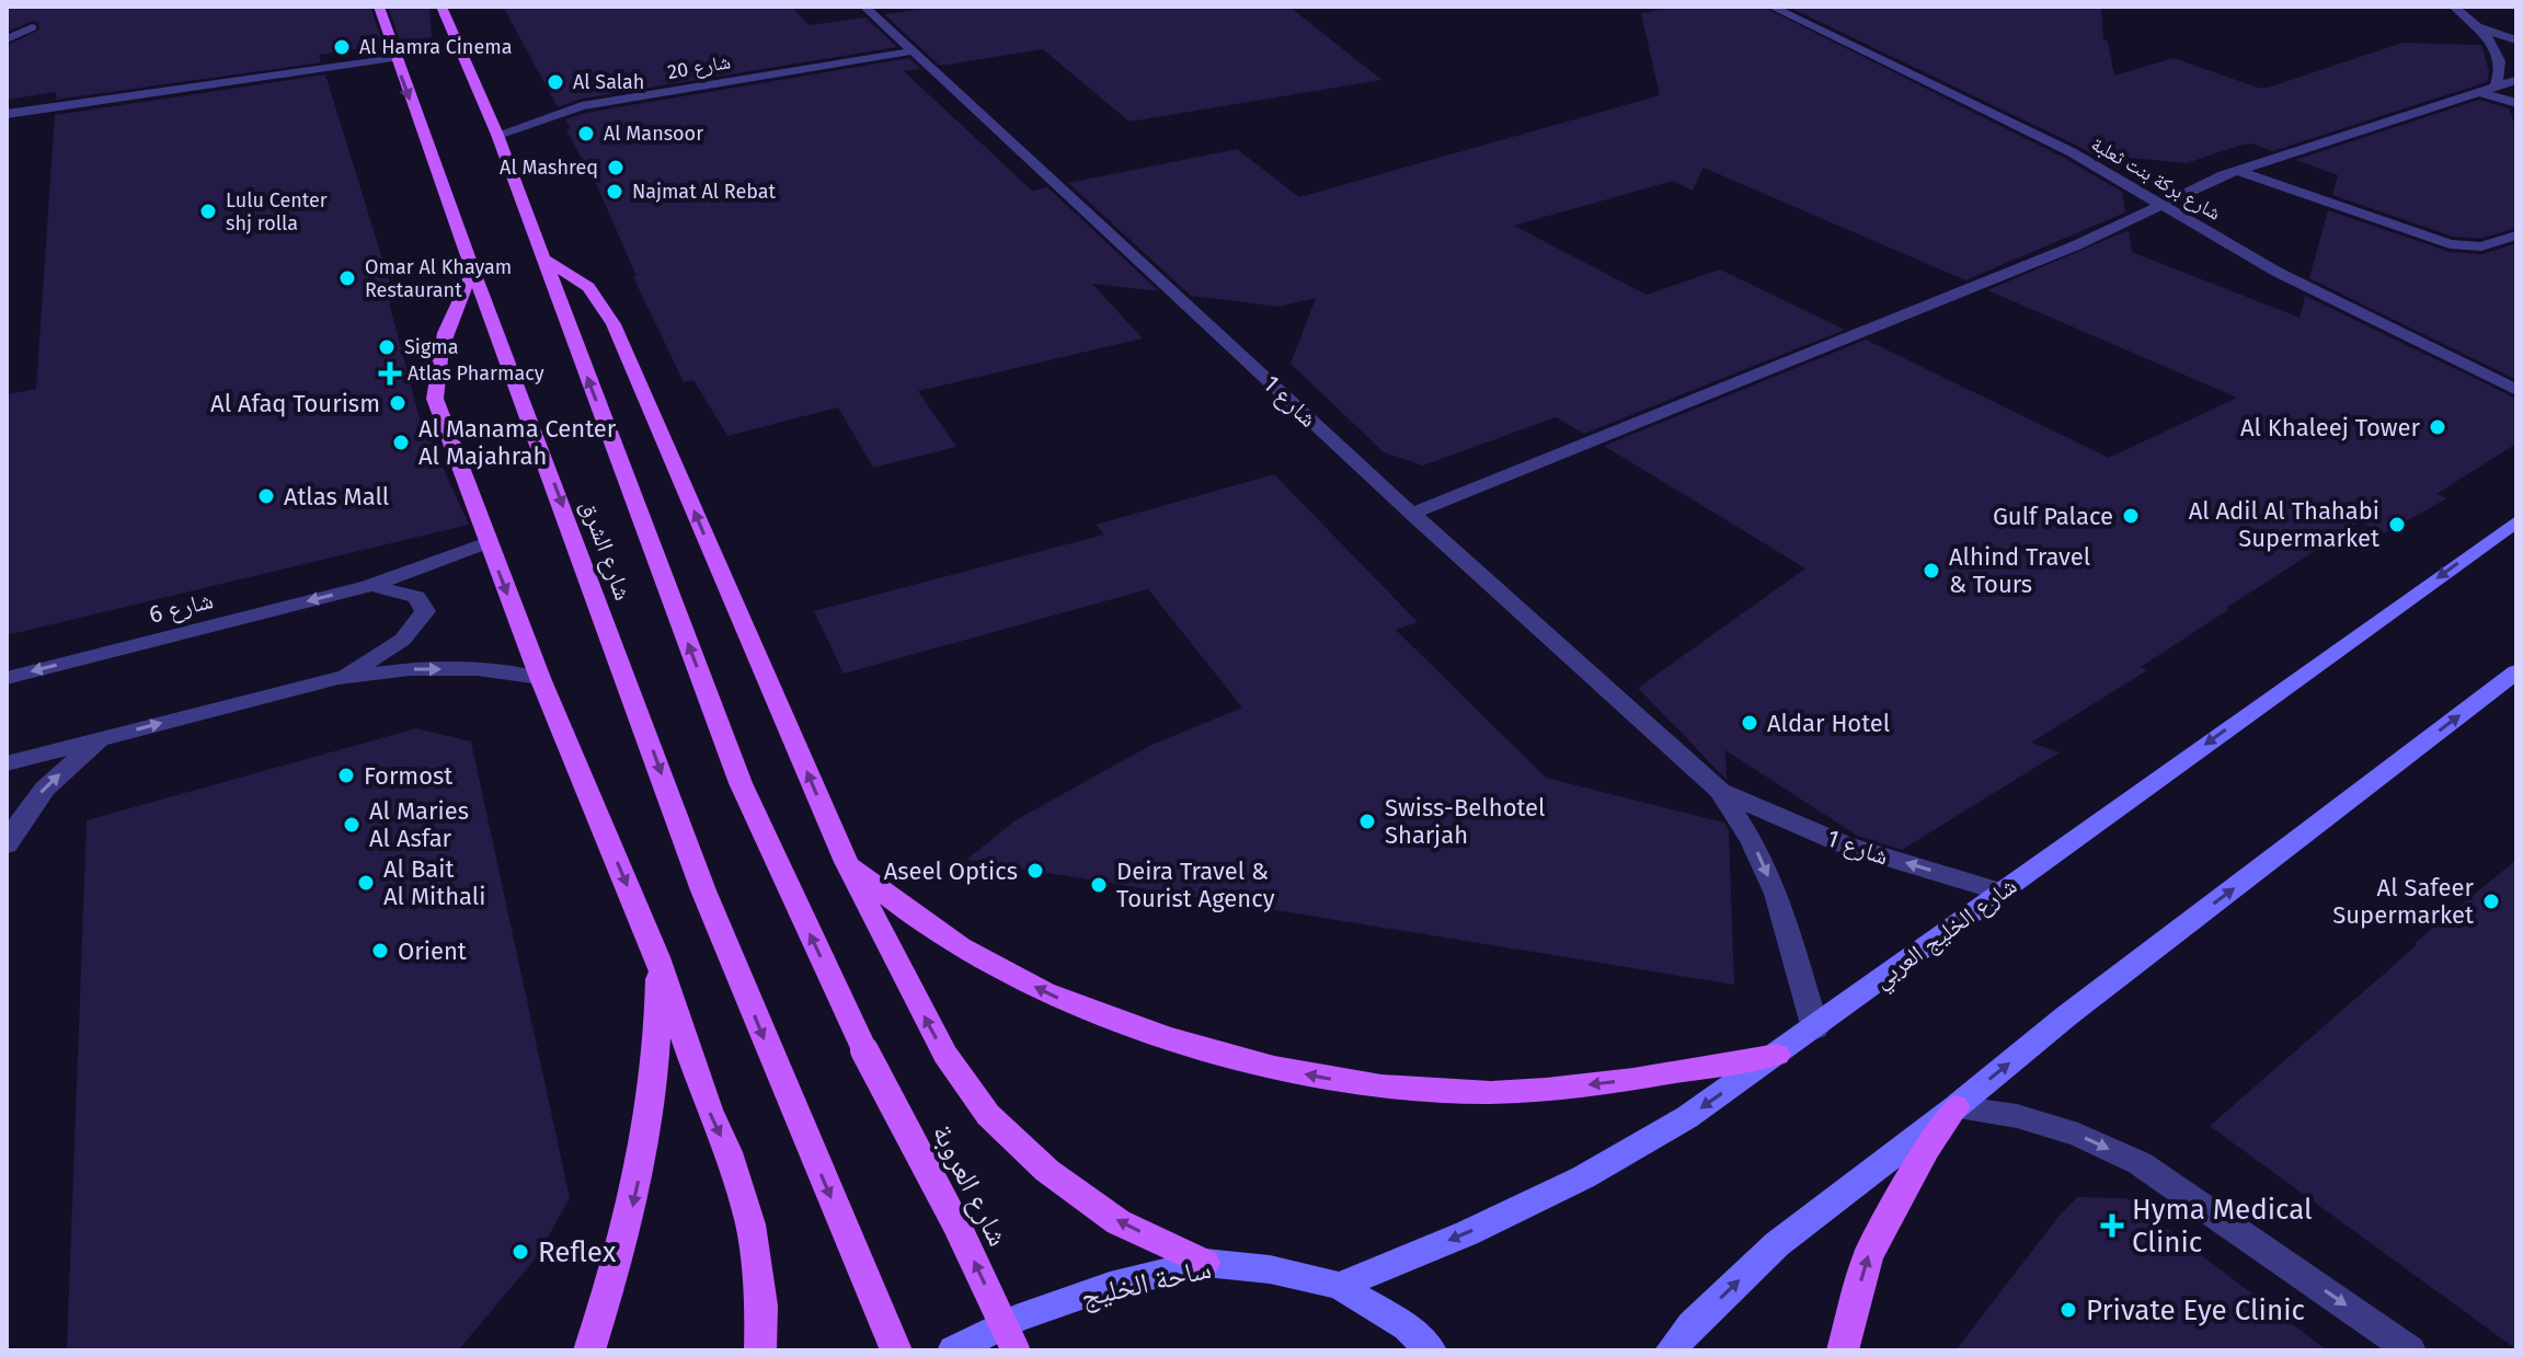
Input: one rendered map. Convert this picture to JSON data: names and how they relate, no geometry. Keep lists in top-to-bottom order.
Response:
{
  "streets": {
    "main road": [
      "شارع الشرق",
      "شارع الخليج العربي",
      "شارع العروبة",
      "ساحة الخليج"
    ],
    "street": [
      "شارع 20",
      "شارع بركة بنت ثعلبة",
      "شارع 1",
      "شارع 6"
    ]
  },
  "crossings": [
    ["شارع 20", "شارع 1"],
    ["شارع 20", "شارع الشرق"],
    ["شارع 1", "شارع الخليج العربي"],
    ["شارع الشرق", "شارع العروبة"],
    ["شارع الخليج العربي", "ساحة الخليج"]
  ],
  "places": {
    "other": [
      "Al Hamra Cinema",
      "Al Salah",
      "Al Mansoor",
      "Al Mashreq",
      "Najmat Al Rebat",
      "Lulu Center shj rolla",
      "Omar Al Khayam Restaurant",
      "Sigma",
      "Al Afaq Tourism",
      "Al Khaleej Tower",
      "Al Manama Center Al Majahrah",
      "Atlas Mall",
      "Gulf Palace",
      "Al Adil Al Thahabi Supermarket",
      "Alhind Travel & Tours",
      "Aldar Hotel",
      "Formost",
      "Swiss-Belhotel Sharjah",
      "Al Maries Al Asfar",
      "Aseel Optics",
      "Al Bait Al Mithali",
      "Deira Travel & Tourist Agency",
      "Al Safeer Supermarket",
      "Orient",
      "Reflex",
      "Private Eye Clinic"
    ],
    "health": ["Atlas Pharmacy", "Hyma Medical Clinic"]
  }
}
